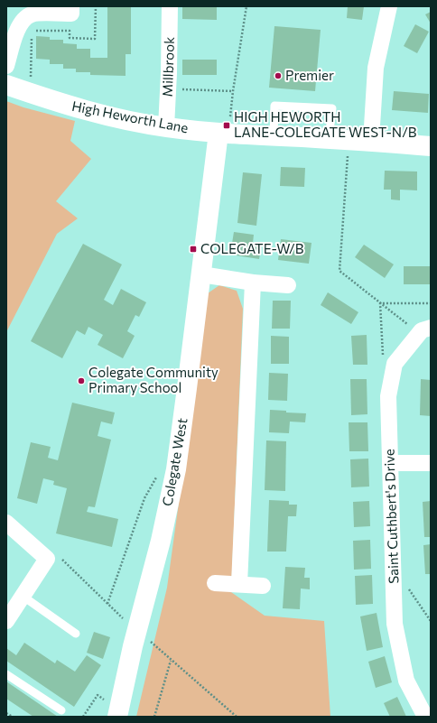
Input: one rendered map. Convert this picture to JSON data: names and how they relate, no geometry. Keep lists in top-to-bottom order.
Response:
{
  "streets": {
    "street": [
      "Millbrook",
      "High Heworth Lane",
      "Colegate West",
      "Saint Cuthbert's Drive"
    ]
  },
  "crossings": [
    ["Millbrook", "High Heworth Lane"],
    ["High Heworth Lane", "Colegate West"]
  ],
  "places": {
    "other": ["Premier", "Colegate Community Primary School"],
    "transit": ["HIGH HEWORTH LANE-COLEGATE WEST-N/B", "COLEGATE-W/B"]
  }
}
